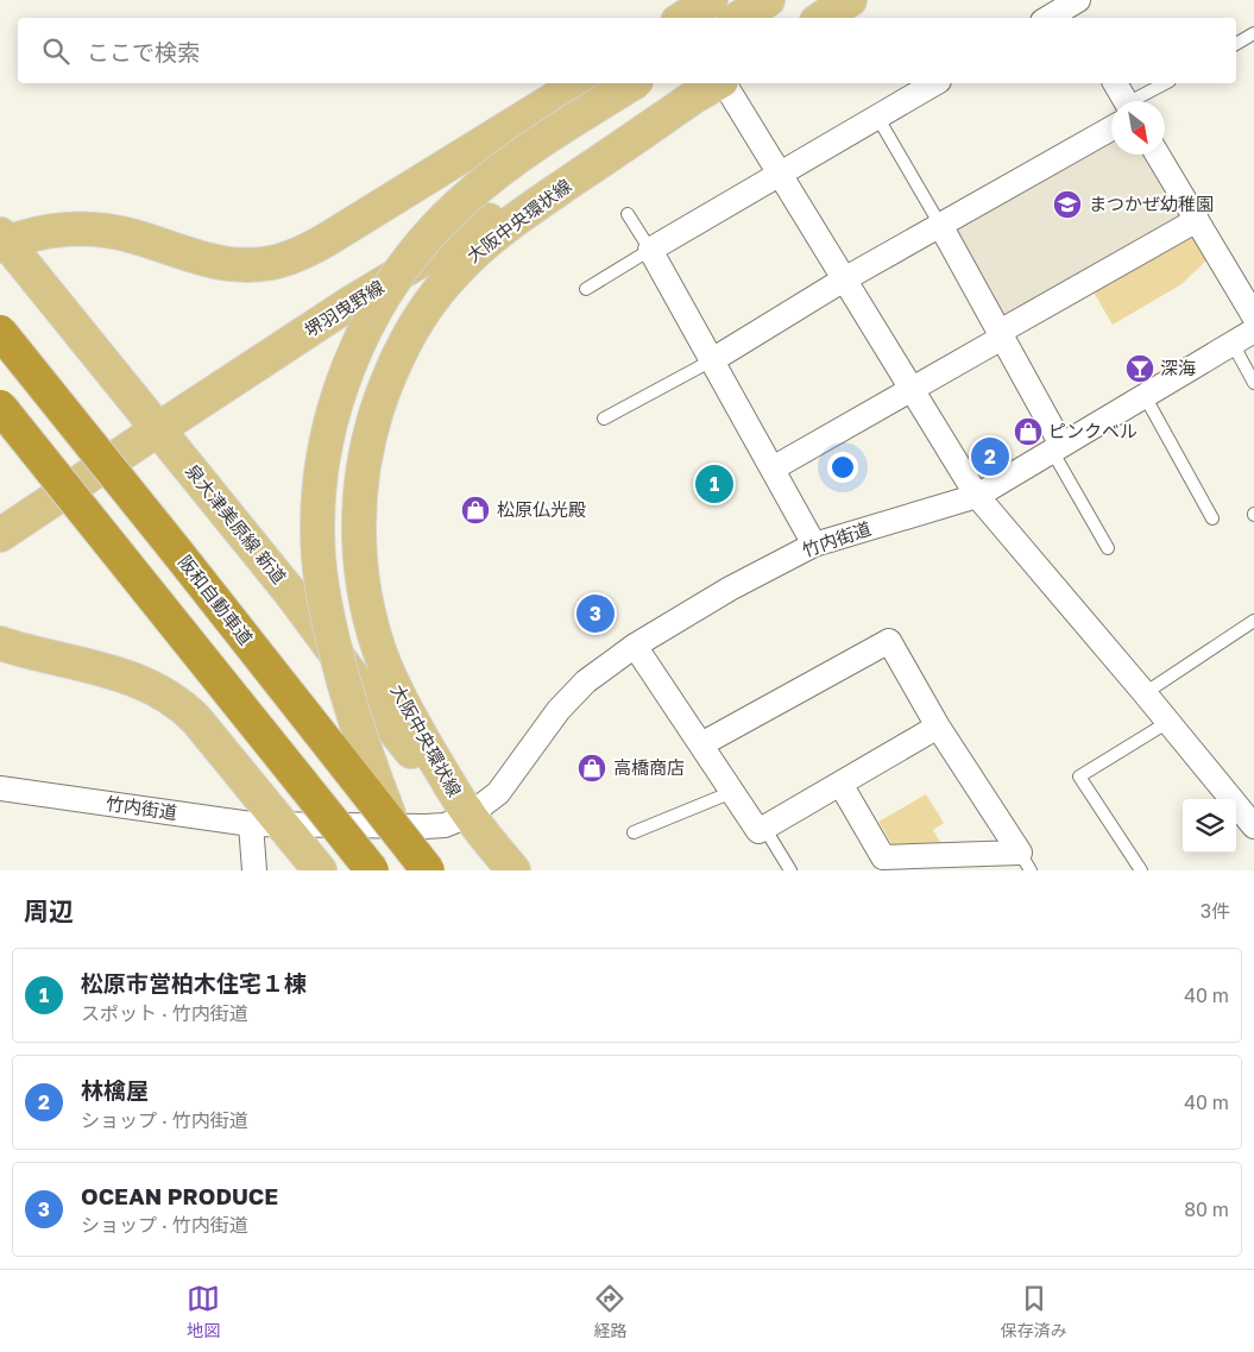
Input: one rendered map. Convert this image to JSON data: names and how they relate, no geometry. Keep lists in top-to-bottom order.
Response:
{
  "streets": {
    "highway": ["阪和自動車道"],
    "main road": ["大阪中央環状線", "堺羽曳野線", "泉大津美原線 新道"],
    "street": ["竹内街道"]
  },
  "crossings": [
    ["大阪中央環状線", "堺羽曳野線"],
    ["大阪中央環状線", "泉大津美原線 新道"],
    ["大阪中央環状線", "竹内街道"],
    ["堺羽曳野線", "泉大津美原線 新道"],
    ["泉大津美原線 新道", "竹内街道"]
  ],
  "places": {
    "school or university": ["まつかぜ幼稚園"],
    "bar": ["深海"],
    "shop": ["ピンクベル", "松原仏光殿", "高橋商店"]
  },
  "north": "bottom right",
  "page": {
    "search": "ここで検索",
    "pins": ["2", "1", "3"],
    "heading": ["周辺", "3件"],
    "list": [
      {
        "mark": "1",
        "name": "松原市営柏木住宅１棟",
        "note": "スポット · 竹内街道",
        "value": "40 m"
      },
      {
        "mark": "2",
        "name": "林檎屋",
        "note": "ショップ · 竹内街道",
        "value": "40 m"
      },
      {
        "mark": "3",
        "name": "OCEAN PRODUCE",
        "note": "ショップ · 竹内街道",
        "value": "80 m"
      }
    ],
    "nav": ["地図", "経路", "保存済み"]
  }
}
